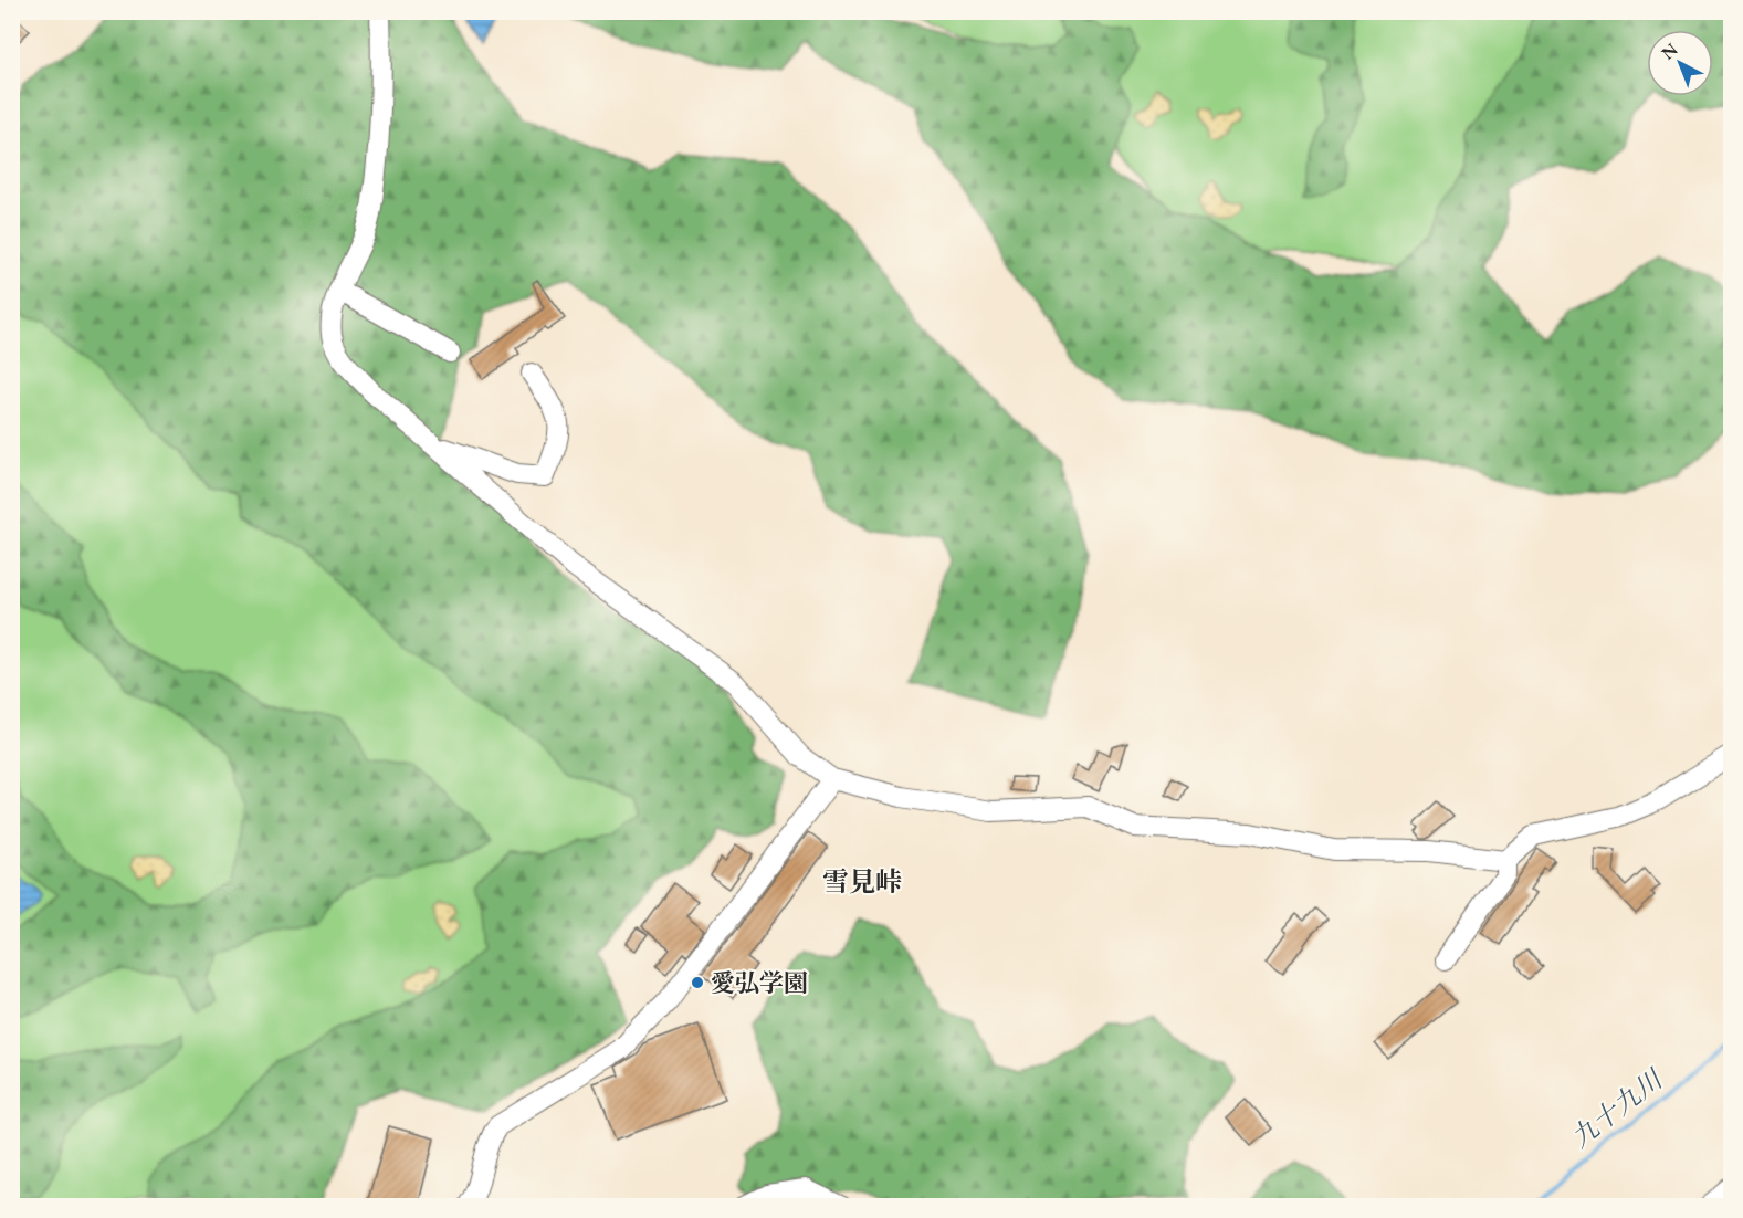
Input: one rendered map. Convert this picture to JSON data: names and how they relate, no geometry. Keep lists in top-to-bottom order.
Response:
{
  "districts": ["雪見峠"],
  "water": ["九十九川"],
  "places": ["愛弘学園"],
  "north": "top left"
}
